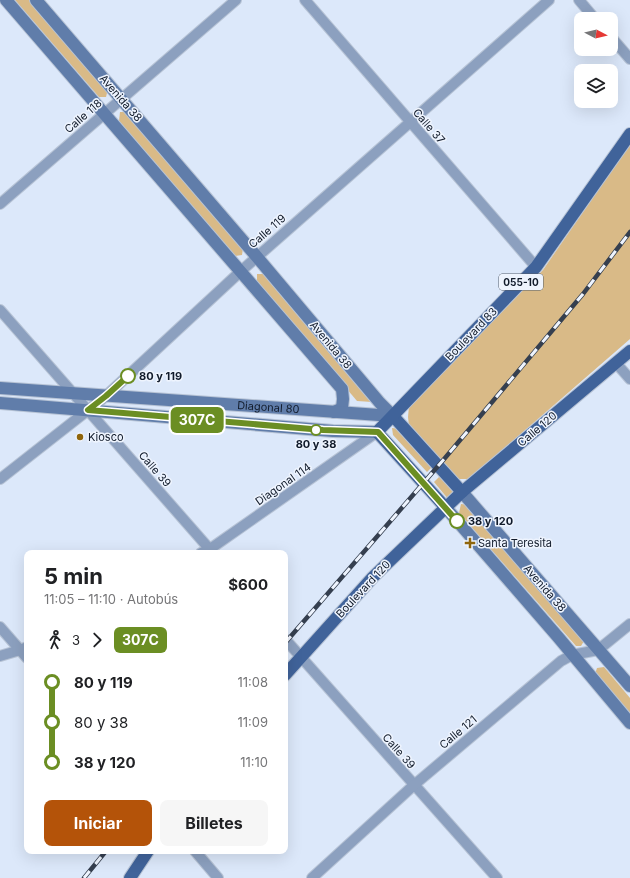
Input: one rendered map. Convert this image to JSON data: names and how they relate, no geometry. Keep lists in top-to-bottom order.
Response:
{
  "streets": {
    "main road": [
      "Avenida 38",
      "055-10",
      "Boulevard 83",
      "Diagonal 80",
      "Calle 120",
      "Boulevard 120"
    ],
    "street": [
      "Calle 118",
      "Calle 37",
      "Calle 119",
      "Calle 39",
      "Diagonal 114",
      "Calle 121"
    ]
  },
  "crossings": [
    ["Avenida 38", "Calle 118"],
    ["Avenida 38", "Calle 119"],
    ["Avenida 38", "Boulevard 83"],
    ["Avenida 38", "Diagonal 80"],
    ["Avenida 38", "Calle 120"],
    ["Avenida 38", "Diagonal 114"],
    ["Avenida 38", "Boulevard 120"],
    ["Avenida 38", "Calle 121"],
    ["Calle 37", "Calle 119"],
    ["Calle 37", "Boulevard 83"],
    ["Calle 119", "Diagonal 80"],
    ["Calle 119", "Calle 39"],
    ["Boulevard 83", "Diagonal 80"],
    ["Boulevard 83", "Diagonal 114"],
    ["Diagonal 80", "Calle 39"],
    ["Diagonal 80", "Diagonal 114"],
    ["Calle 120", "Boulevard 120"],
    ["Calle 39", "Boulevard 120"],
    ["Calle 39", "Calle 121"]
  ],
  "places": {
    "other": [
      "80 y 119",
      "80 y 38",
      "Kiosco",
      "38 y 120"
    ],
    "health": ["Santa Teresita"]
  },
  "lines": ["bus line 307C"],
  "north": "right",
  "page": {
    "on_map": "307C",
    "heading": ["5 min", "11:05 – 11:10 · Autobús", "$600"],
    "legs": ["3", "307C"],
    "list": [
      {
        "name": "80 y 119",
        "value": "11:08"
      },
      {
        "name": "80 y 38",
        "value": "11:09"
      },
      {
        "name": "38 y 120",
        "value": "11:10"
      }
    ],
    "buttons": ["Iniciar", "Billetes"]
  }
}
